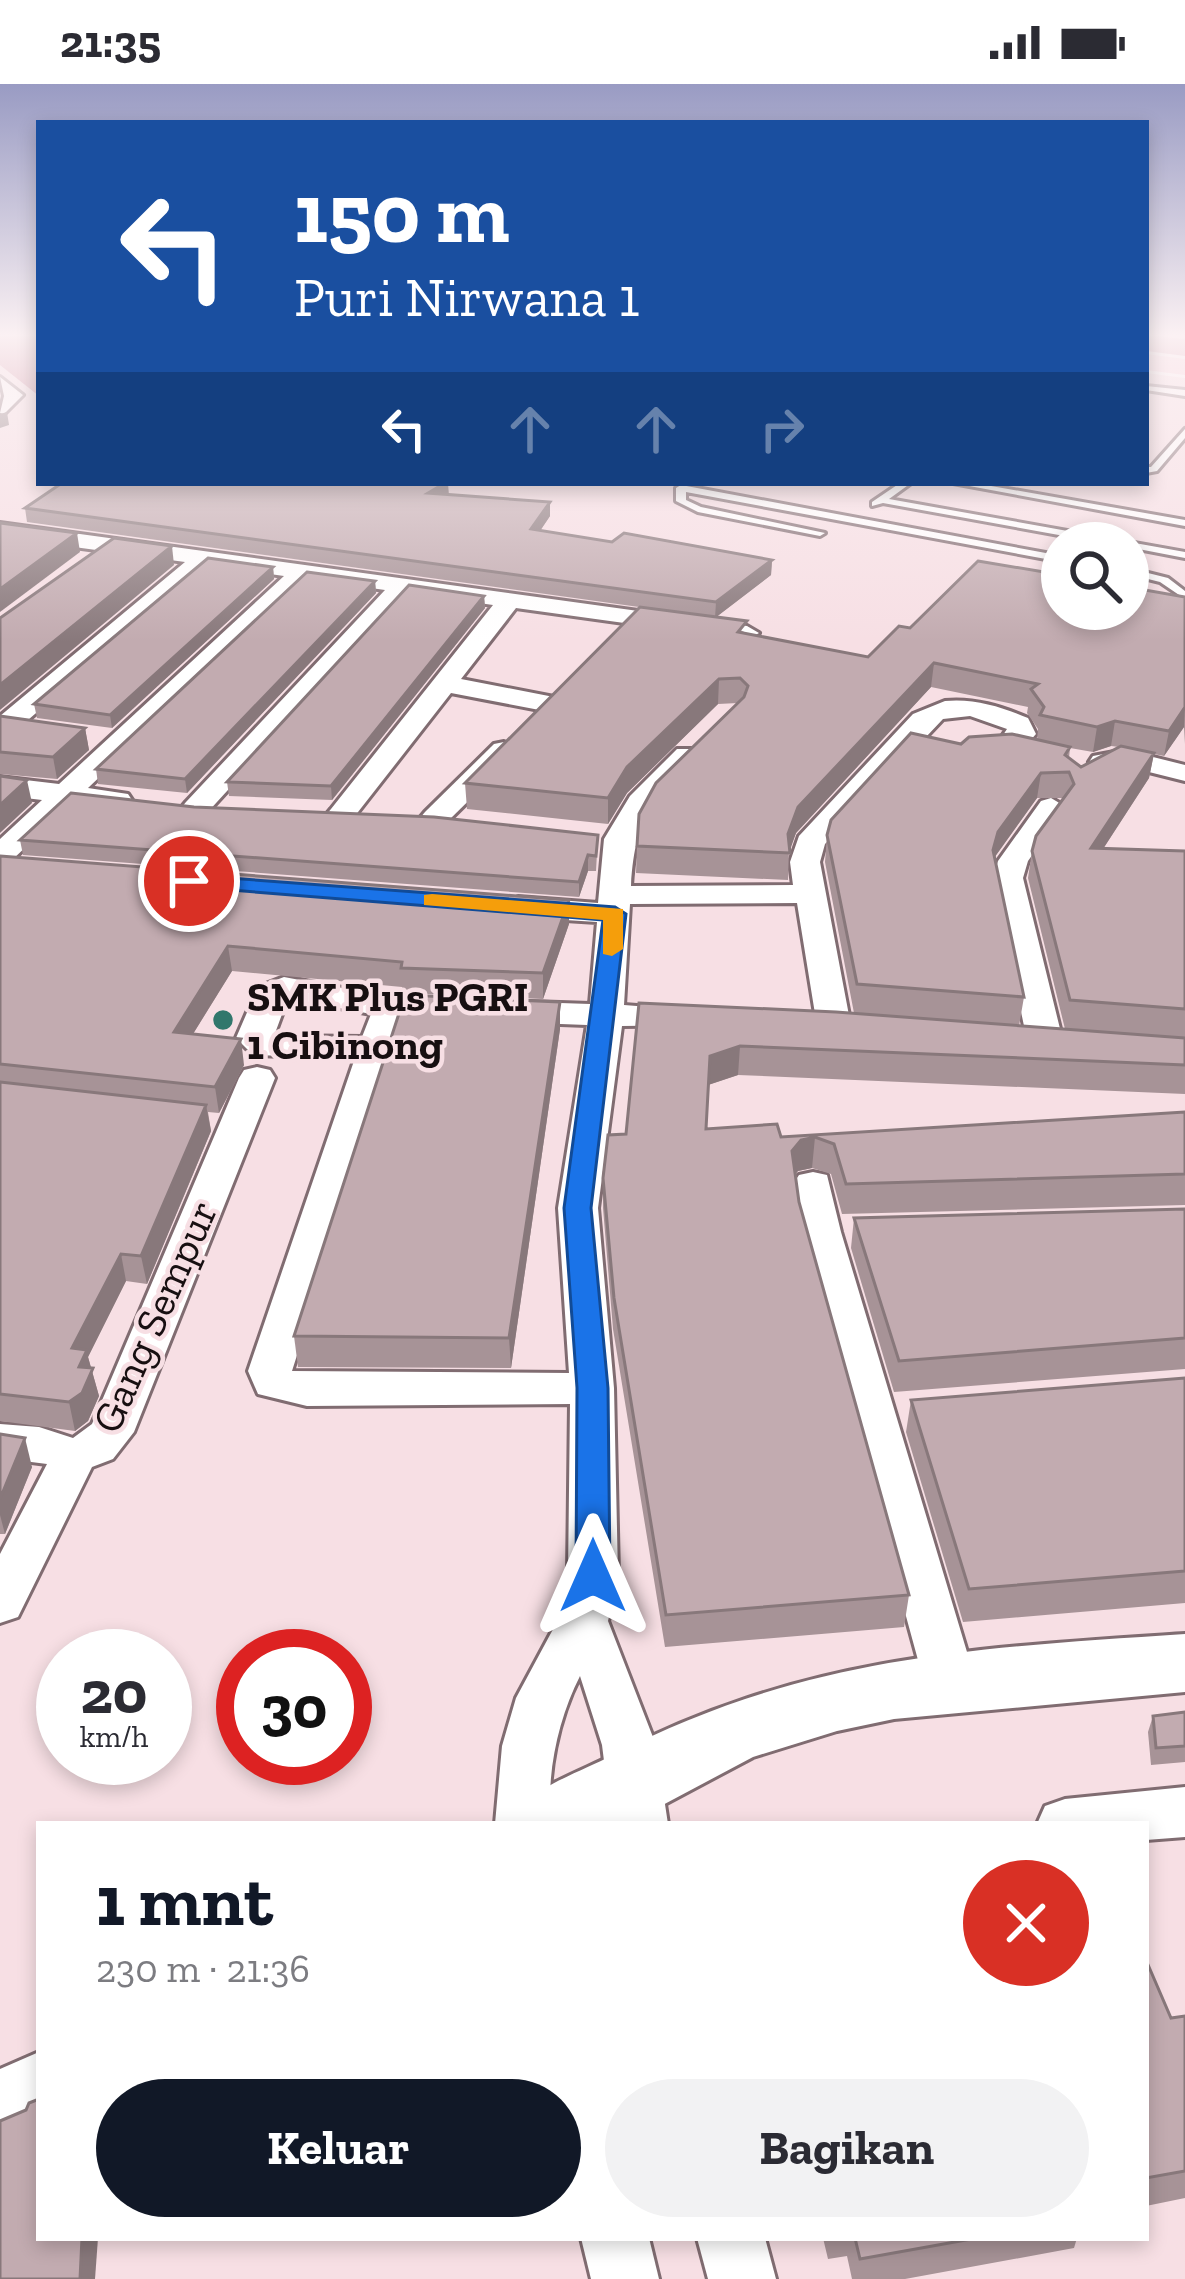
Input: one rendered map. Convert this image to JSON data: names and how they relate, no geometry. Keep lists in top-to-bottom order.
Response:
{
  "streets": {
    "street": ["Gang Sempur"]
  },
  "places": ["SMK Plus PGRI 1 Cibinong"],
  "page": {
    "status": "21:35",
    "turn": ["150 m", "Puri Nirwana 1"],
    "speed": "20 km/h",
    "limit": "30",
    "heading": ["1 mnt", "230 m · 21:36"],
    "buttons": ["Keluar", "Bagikan"]
  }
}
